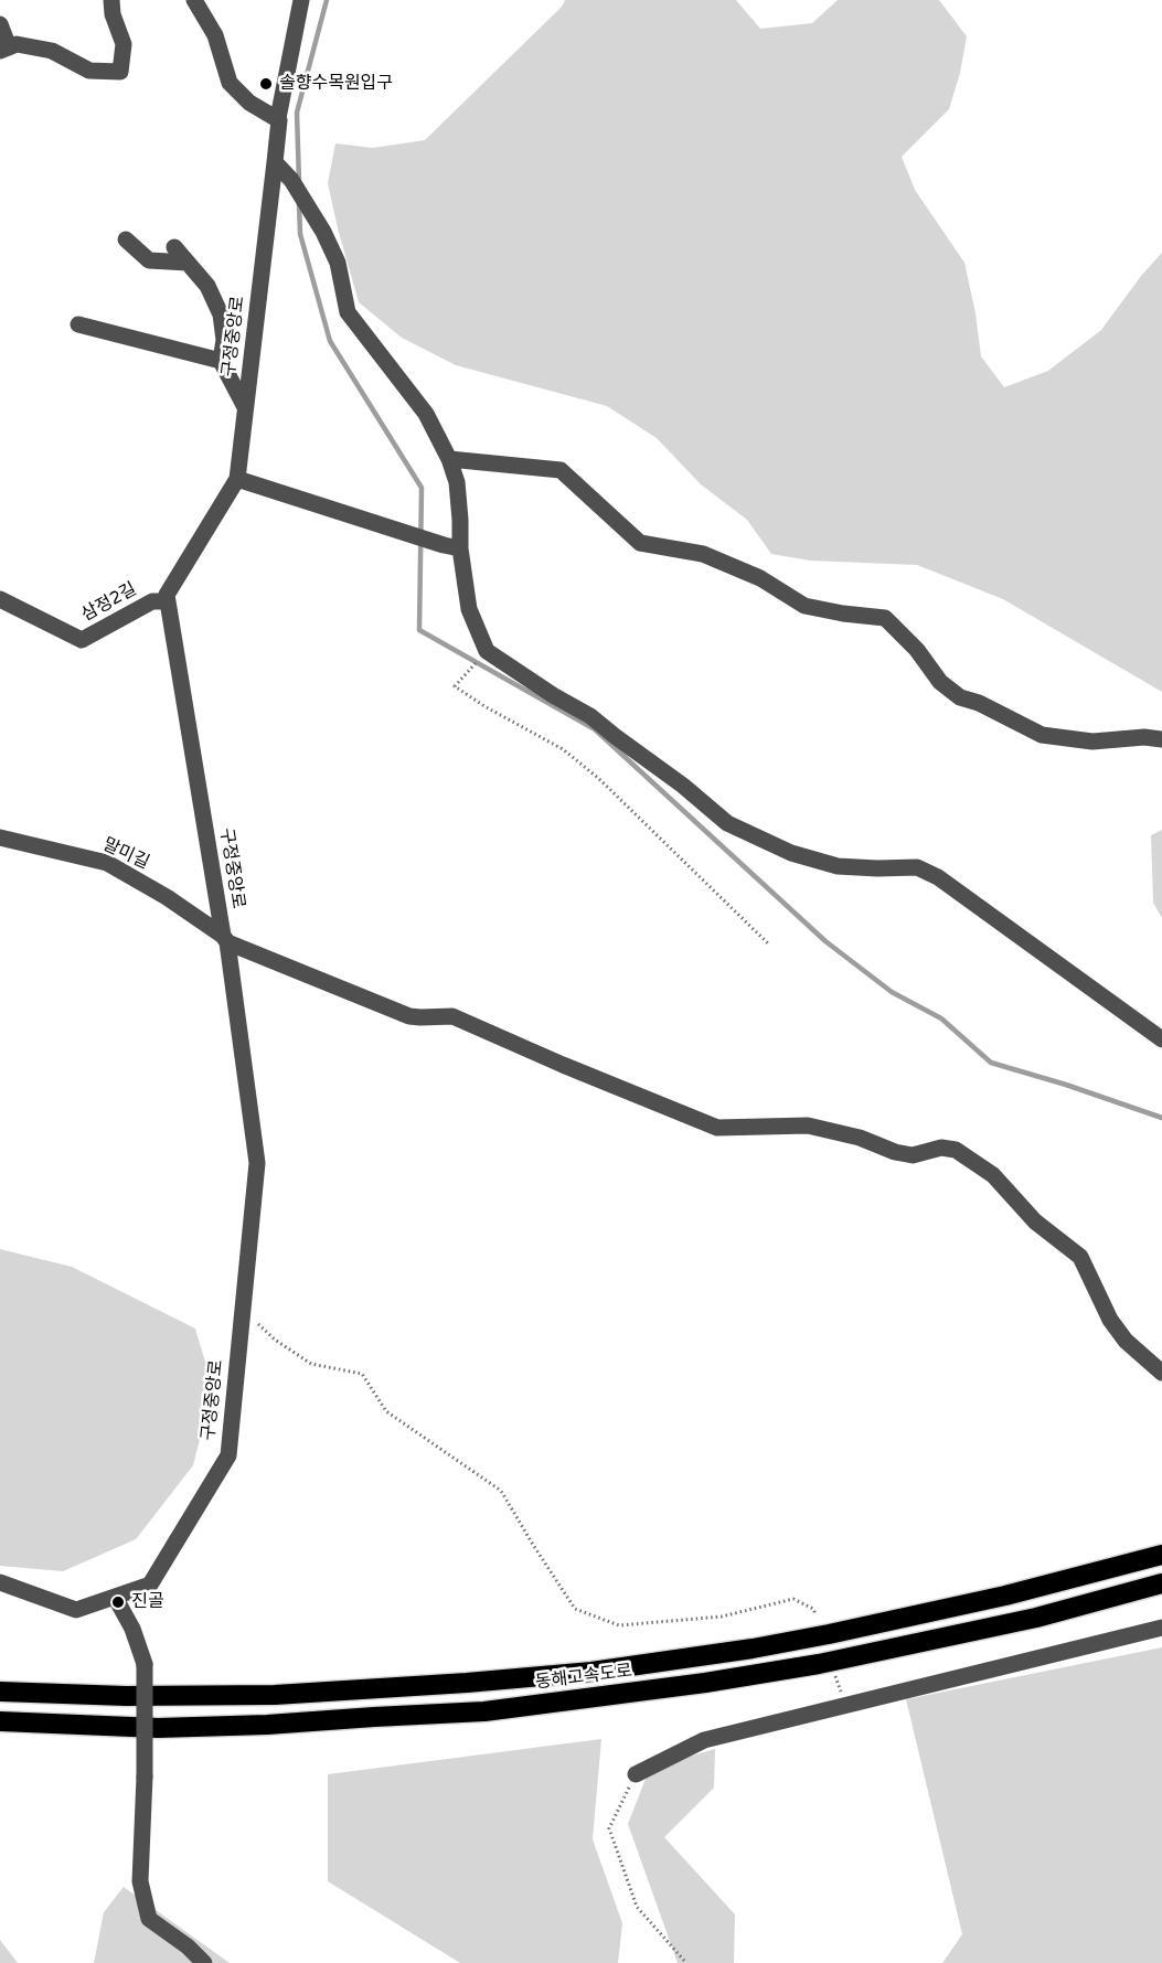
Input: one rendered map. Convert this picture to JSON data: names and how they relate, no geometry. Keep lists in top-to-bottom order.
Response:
{
  "streets": {
    "highway": ["동해고속도로"],
    "street": ["구정중앙로", "삼정2길", "말미길"]
  },
  "crossings": [
    ["구정중앙로", "삼정2길"],
    ["구정중앙로", "말미길"]
  ],
  "places": ["솔향수목원입구", "진골"]
}
